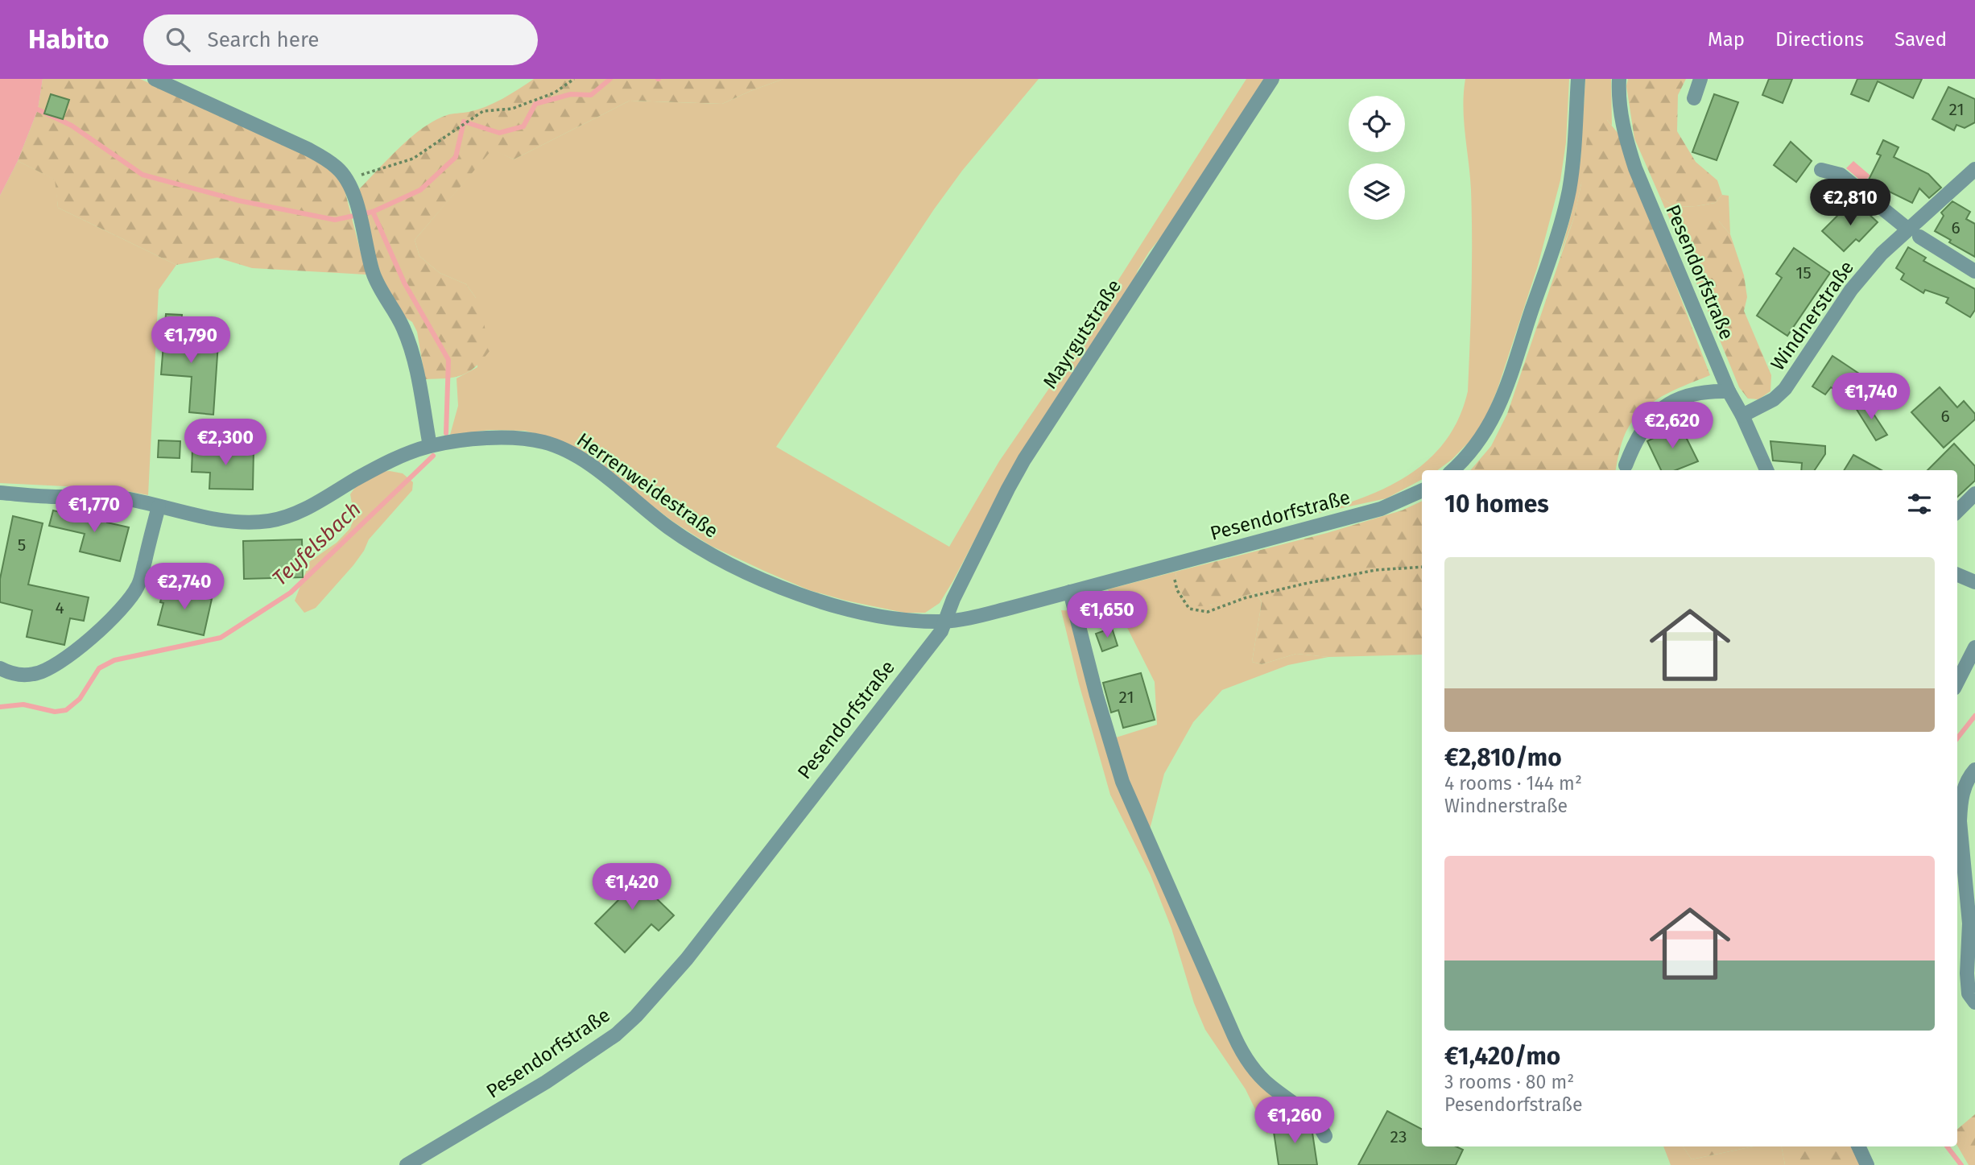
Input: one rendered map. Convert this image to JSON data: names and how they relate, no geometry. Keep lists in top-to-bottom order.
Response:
{
  "streets": {
    "street": [
      "Pesendorfstraße",
      "Windnerstraße",
      "Mayrgutstraße",
      "Herrenweidestraße"
    ]
  },
  "crossings": [
    ["Pesendorfstraße", "Windnerstraße"],
    ["Pesendorfstraße", "Mayrgutstraße"],
    ["Pesendorfstraße", "Herrenweidestraße"],
    ["Mayrgutstraße", "Herrenweidestraße"]
  ],
  "water": ["Teufelsbach"],
  "house_numbers": [
    "21",
    "6",
    "15",
    "6",
    "5",
    "4",
    "21",
    "23"
  ],
  "page": {
    "header": "Habito",
    "search": "Search here",
    "nav": ["Map", "Directions", "Saved"],
    "price": [
      "€2,810",
      "€1,790",
      "€1,740",
      "€2,620",
      "€2,300",
      "€1,770",
      "€2,740",
      "€1,650",
      "€1,420",
      "€1,260"
    ],
    "heading": "10 homes",
    "list": [
      {
        "name": "€2,810/mo",
        "note": "4 rooms · 144 m² · Windnerstraße"
      },
      {
        "name": "€1,420/mo",
        "note": "3 rooms · 80 m² · Pesendorfstraße"
      }
    ]
  }
}
